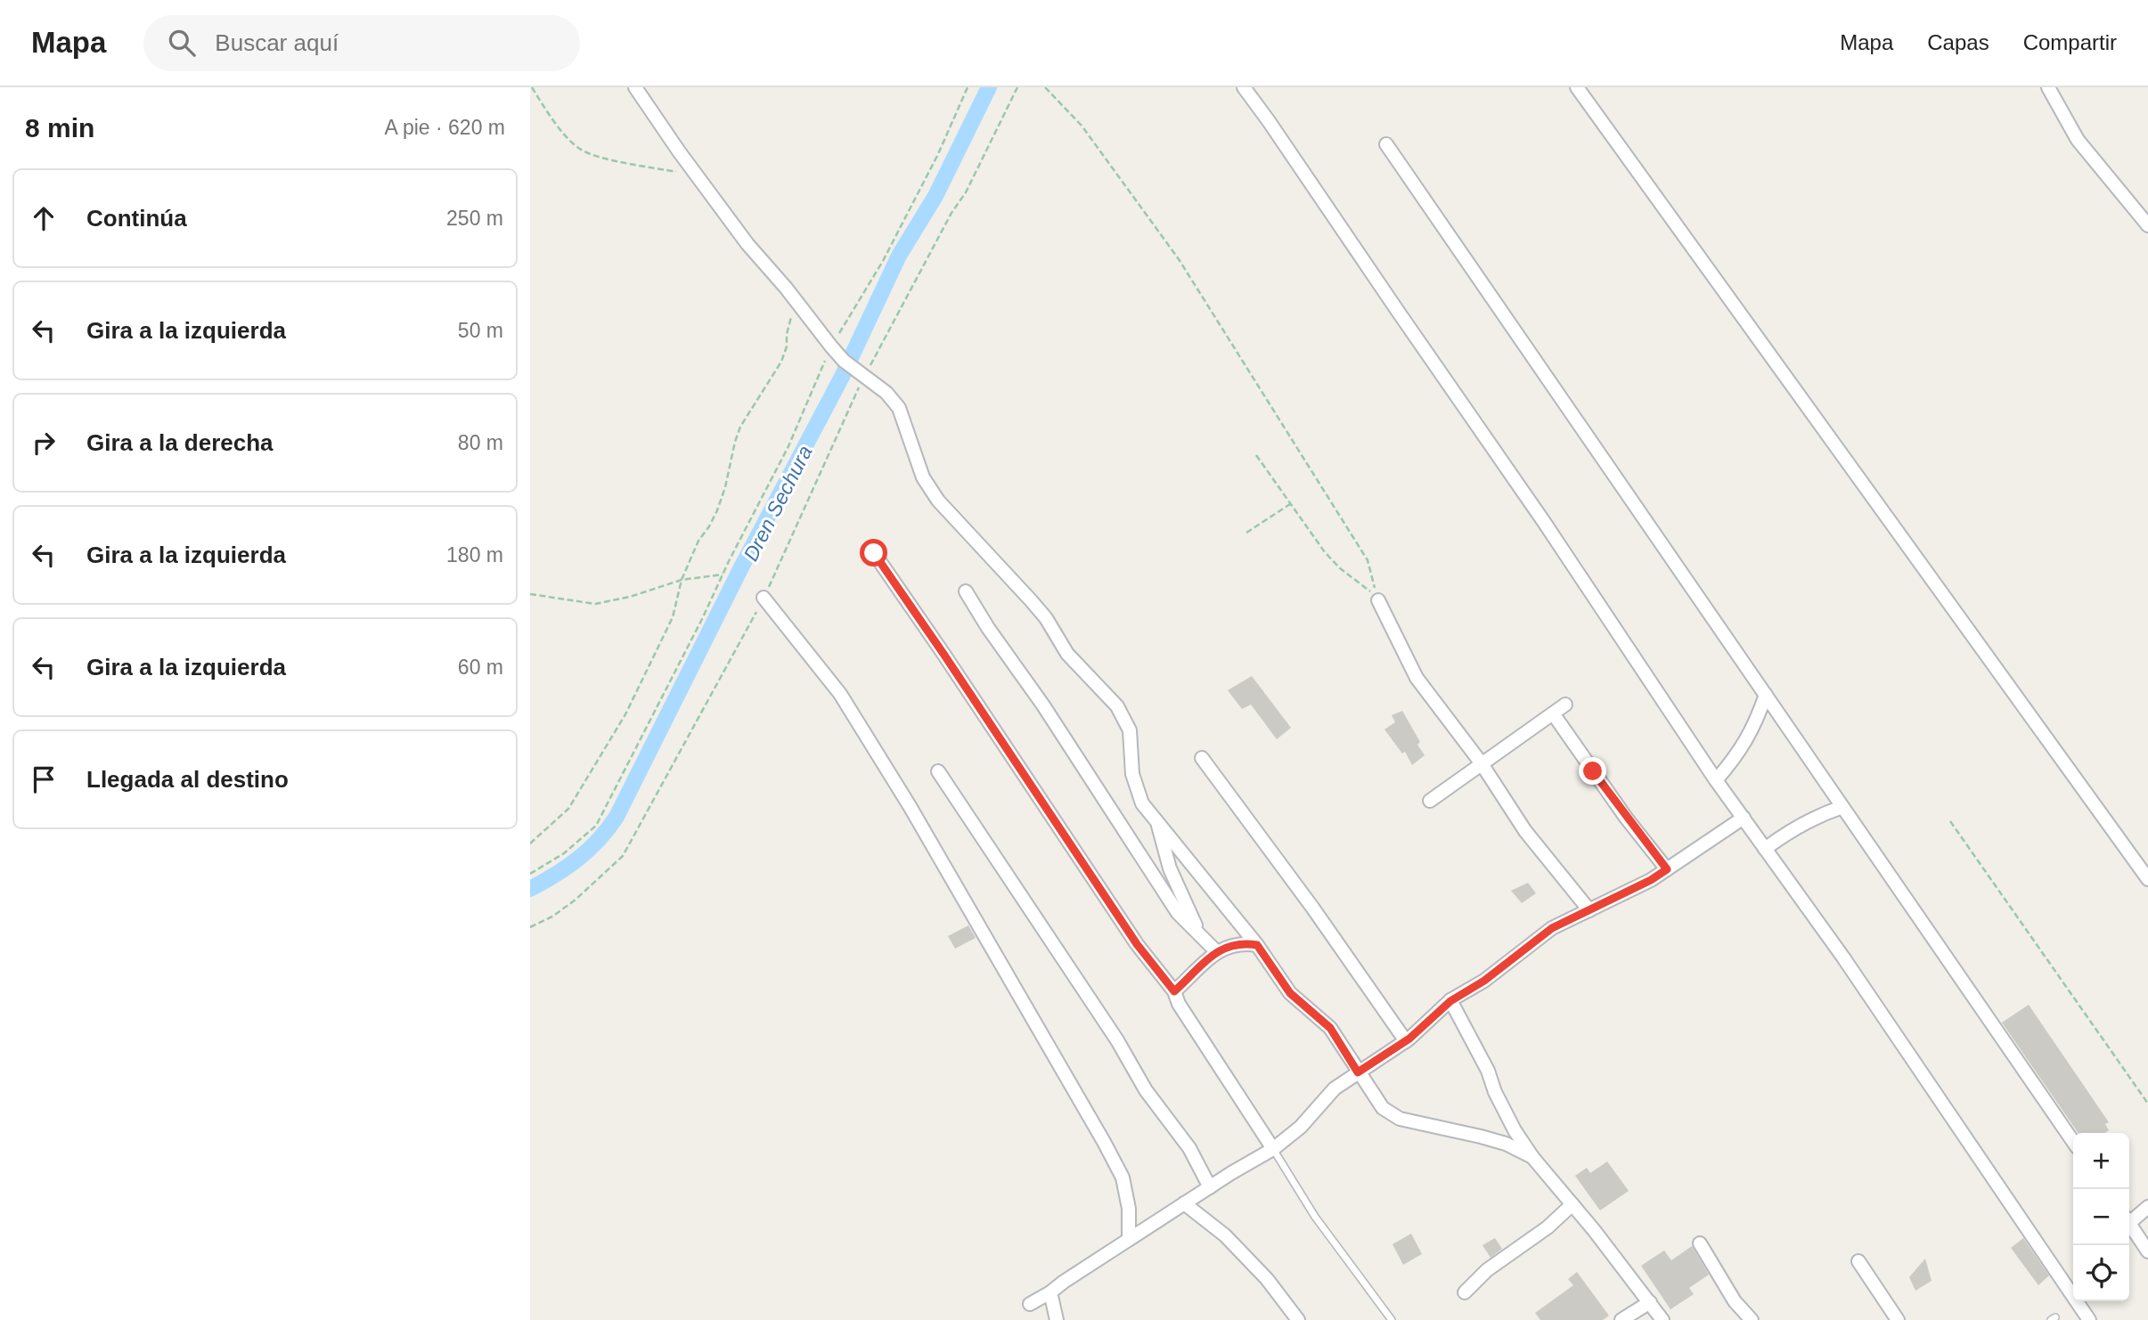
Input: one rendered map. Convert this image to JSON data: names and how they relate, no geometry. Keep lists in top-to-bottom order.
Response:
{
  "water": ["Dren Sechura"],
  "page": {
    "header": "Mapa",
    "search": "Buscar aquí",
    "nav": ["Mapa", "Capas", "Compartir"],
    "heading": ["8 min", "A pie · 620 m"],
    "list": [
      ["Continúa", "250 m"],
      ["Gira a la izquierda", "50 m"],
      ["Gira a la derecha", "80 m"],
      ["Gira a la izquierda", "180 m"],
      ["Gira a la izquierda", "60 m"],
      "Llegada al destino"
    ],
    "map_buttons": ["+", "−"]
  }
}
